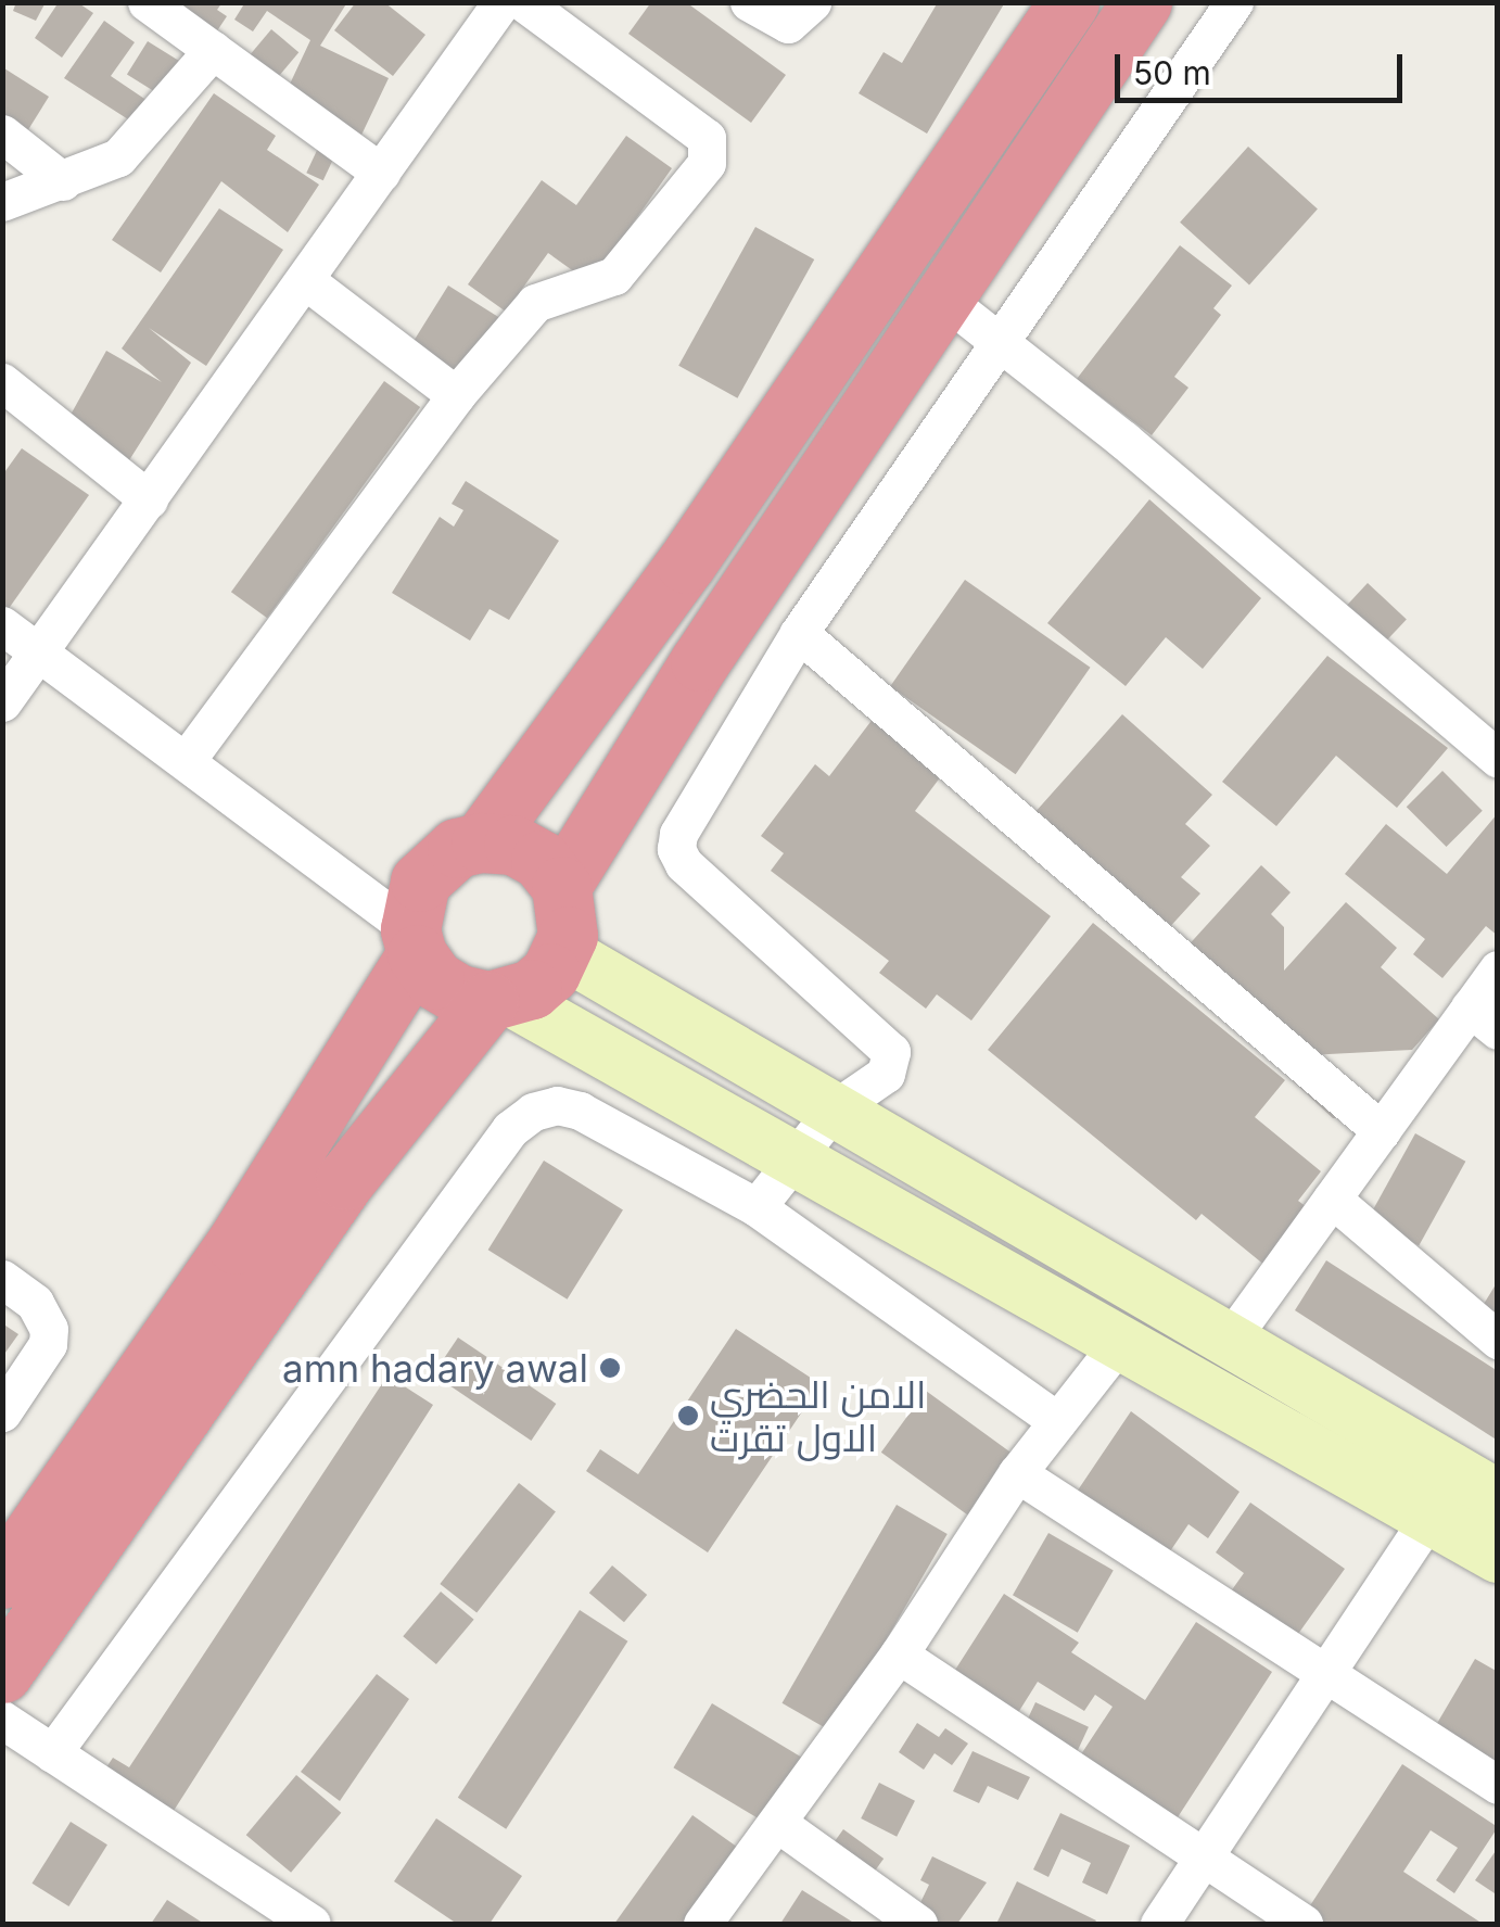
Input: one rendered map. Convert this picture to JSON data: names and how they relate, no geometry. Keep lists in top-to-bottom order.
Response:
{
  "places": ["amn hadary awal", "الامن الحضري الاول تقرت"],
  "scale_bar": "50 m"
}
